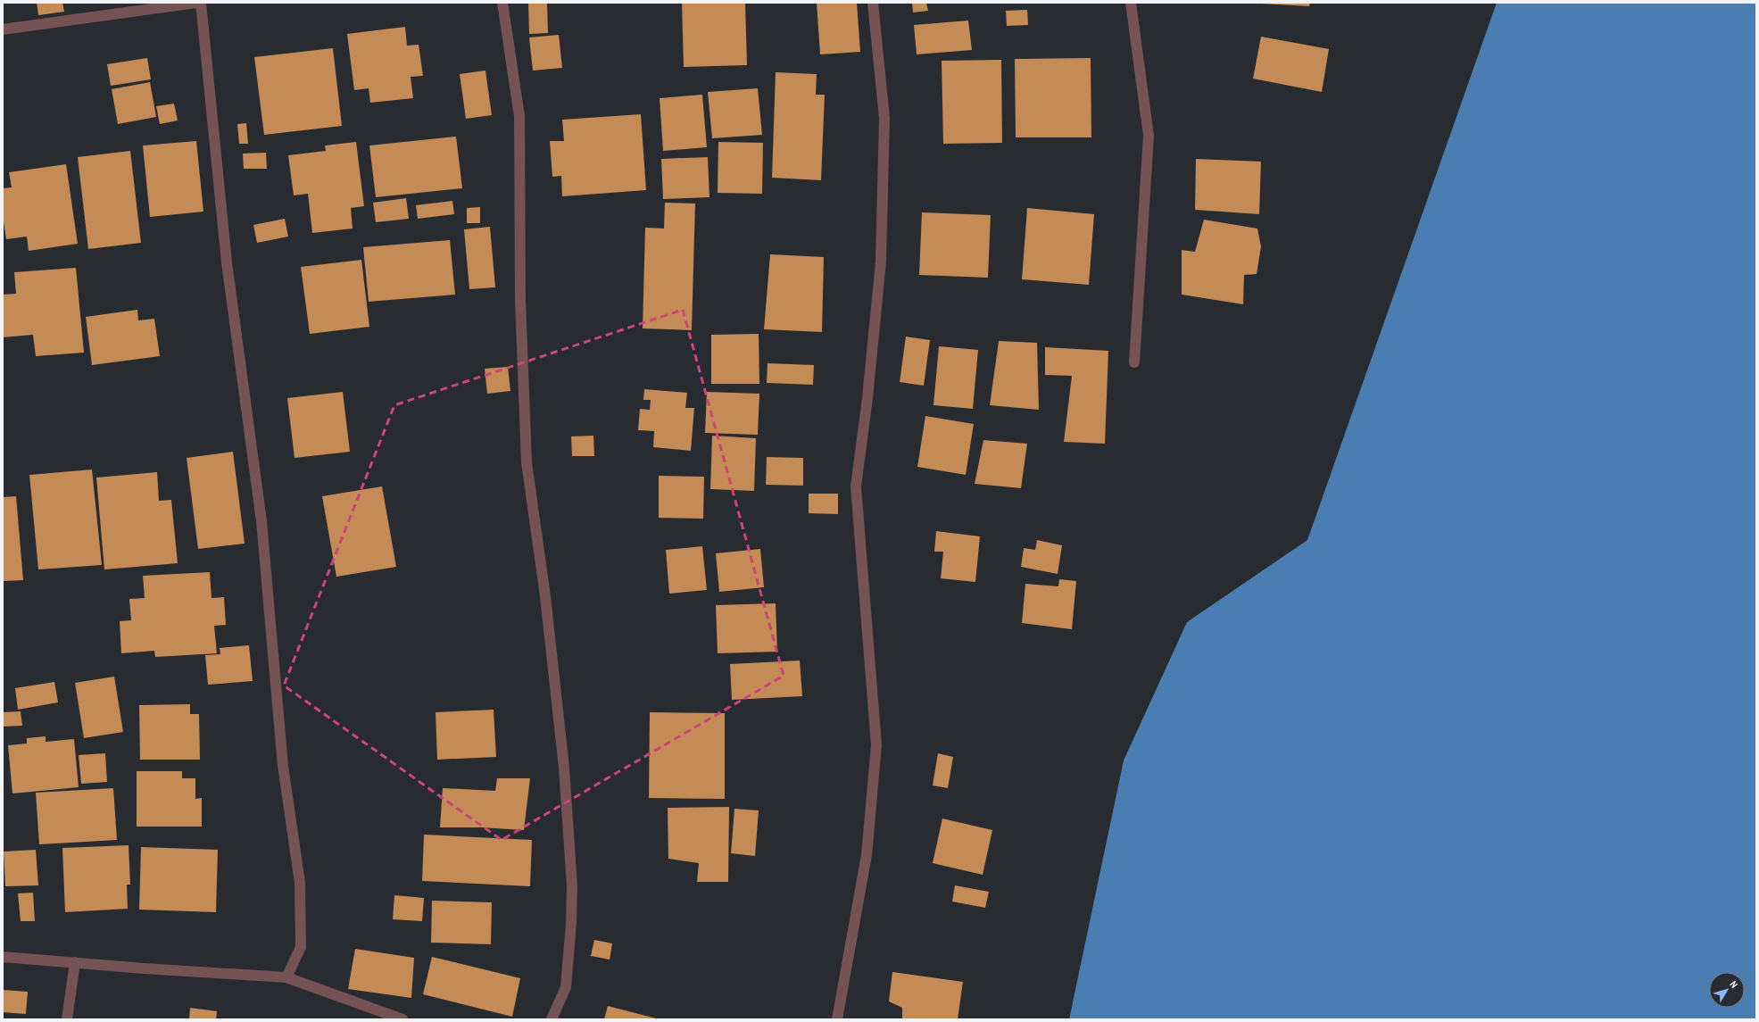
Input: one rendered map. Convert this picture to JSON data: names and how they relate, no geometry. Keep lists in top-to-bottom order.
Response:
{
  "north": "top right"
}
